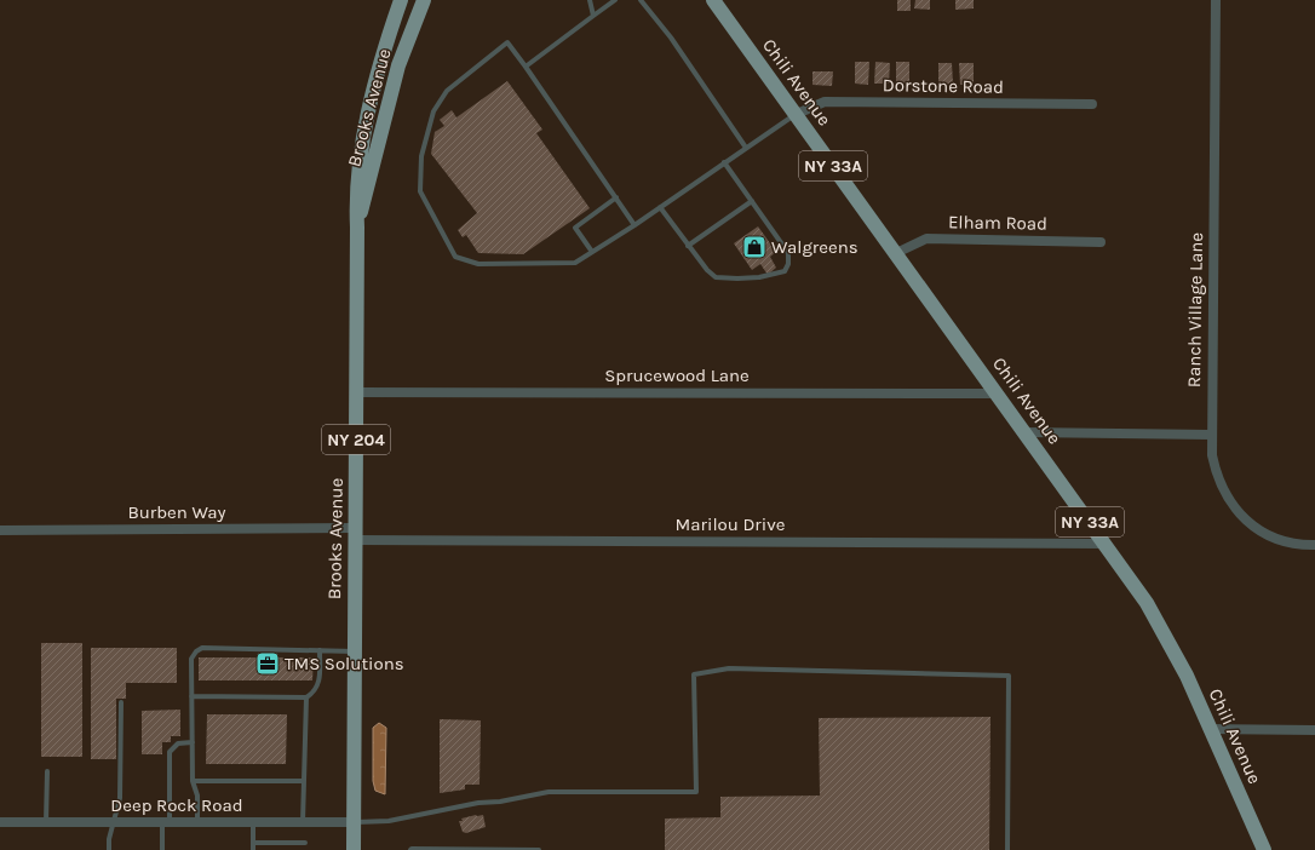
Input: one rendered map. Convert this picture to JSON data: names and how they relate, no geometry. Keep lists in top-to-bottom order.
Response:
{
  "streets": {
    "main road": [
      "Chili Avenue",
      "Brooks Avenue",
      "NY 33A",
      "NY 204"
    ],
    "street": [
      "Dorstone Road",
      "Elham Road",
      "Ranch Village Lane",
      "Sprucewood Lane",
      "Burben Way",
      "Marilou Drive",
      "Deep Rock Road"
    ]
  },
  "crossings": [
    ["Chili Avenue", "Dorstone Road"],
    ["Chili Avenue", "Elham Road"],
    ["Chili Avenue", "Sprucewood Lane"],
    ["Chili Avenue", "Marilou Drive"],
    ["Brooks Avenue", "Sprucewood Lane"],
    ["Brooks Avenue", "Burben Way"],
    ["Brooks Avenue", "Marilou Drive"],
    ["Brooks Avenue", "Deep Rock Road"],
    ["Burben Way", "Marilou Drive"]
  ],
  "places": {
    "shop": ["Walgreens"],
    "office": ["TMS Solutions"]
  }
}
